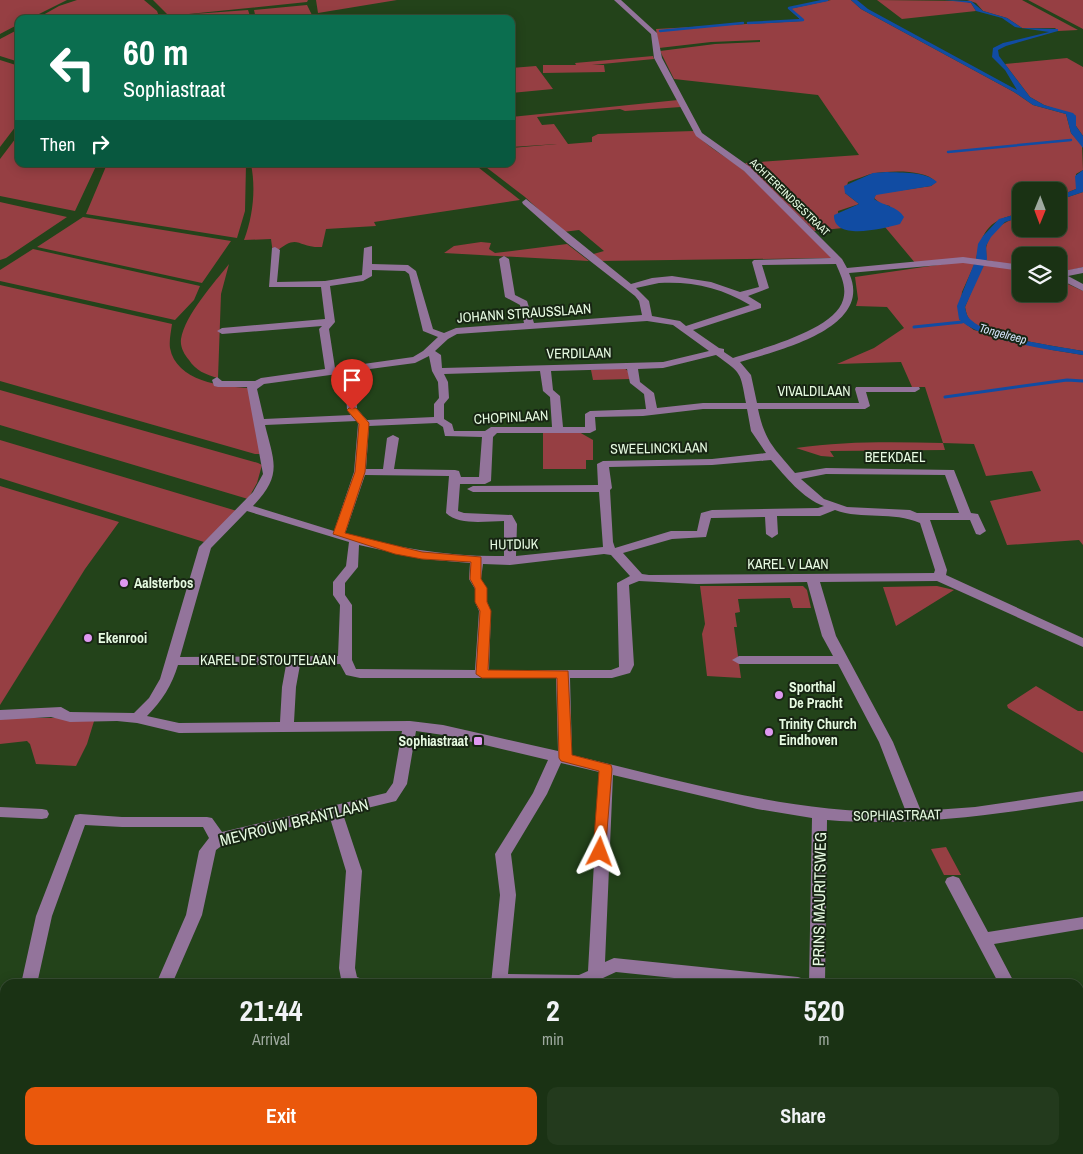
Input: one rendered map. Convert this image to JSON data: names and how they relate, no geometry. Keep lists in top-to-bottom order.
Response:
{
  "streets": {
    "street": [
      "ACHTEREINDSESTRAAT",
      "JOHANN STRAUSSLAAN",
      "VERDILAAN",
      "VIVALDILAAN",
      "CHOPINLAAN",
      "SWEELINCKLAAN",
      "BEEKDAEL",
      "HUTDIJK",
      "KAREL V LAAN",
      "KAREL DE STOUTELAAN",
      "SOPHIASTRAAT",
      "MEVROUW BRANTLAAN",
      "PRINS MAURITSWEG"
    ]
  },
  "crossings": [
    ["JOHANN STRAUSSLAAN", "VERDILAAN"],
    ["VIVALDILAAN", "CHOPINLAAN"],
    ["SWEELINCKLAAN", "HUTDIJK"],
    ["KAREL V LAAN", "KAREL DE STOUTELAAN"],
    ["SOPHIASTRAAT", "MEVROUW BRANTLAAN"],
    ["SOPHIASTRAAT", "PRINS MAURITSWEG"]
  ],
  "water": ["Tongelreep"],
  "places": {
    "other": [
      "Aalsterbos",
      "Ekenrooi",
      "Sporthal De Pracht",
      "Trinity Church Eindhoven"
    ],
    "transit": ["Sophiastraat"]
  },
  "north": "bottom",
  "page": {
    "turn": ["60 m", "Sophiastraat"],
    "then": "Then",
    "eta": [
      "21:44",
      "Arrival",
      "2",
      "min",
      "520",
      "m"
    ],
    "buttons": ["Exit", "Share"]
  }
}
